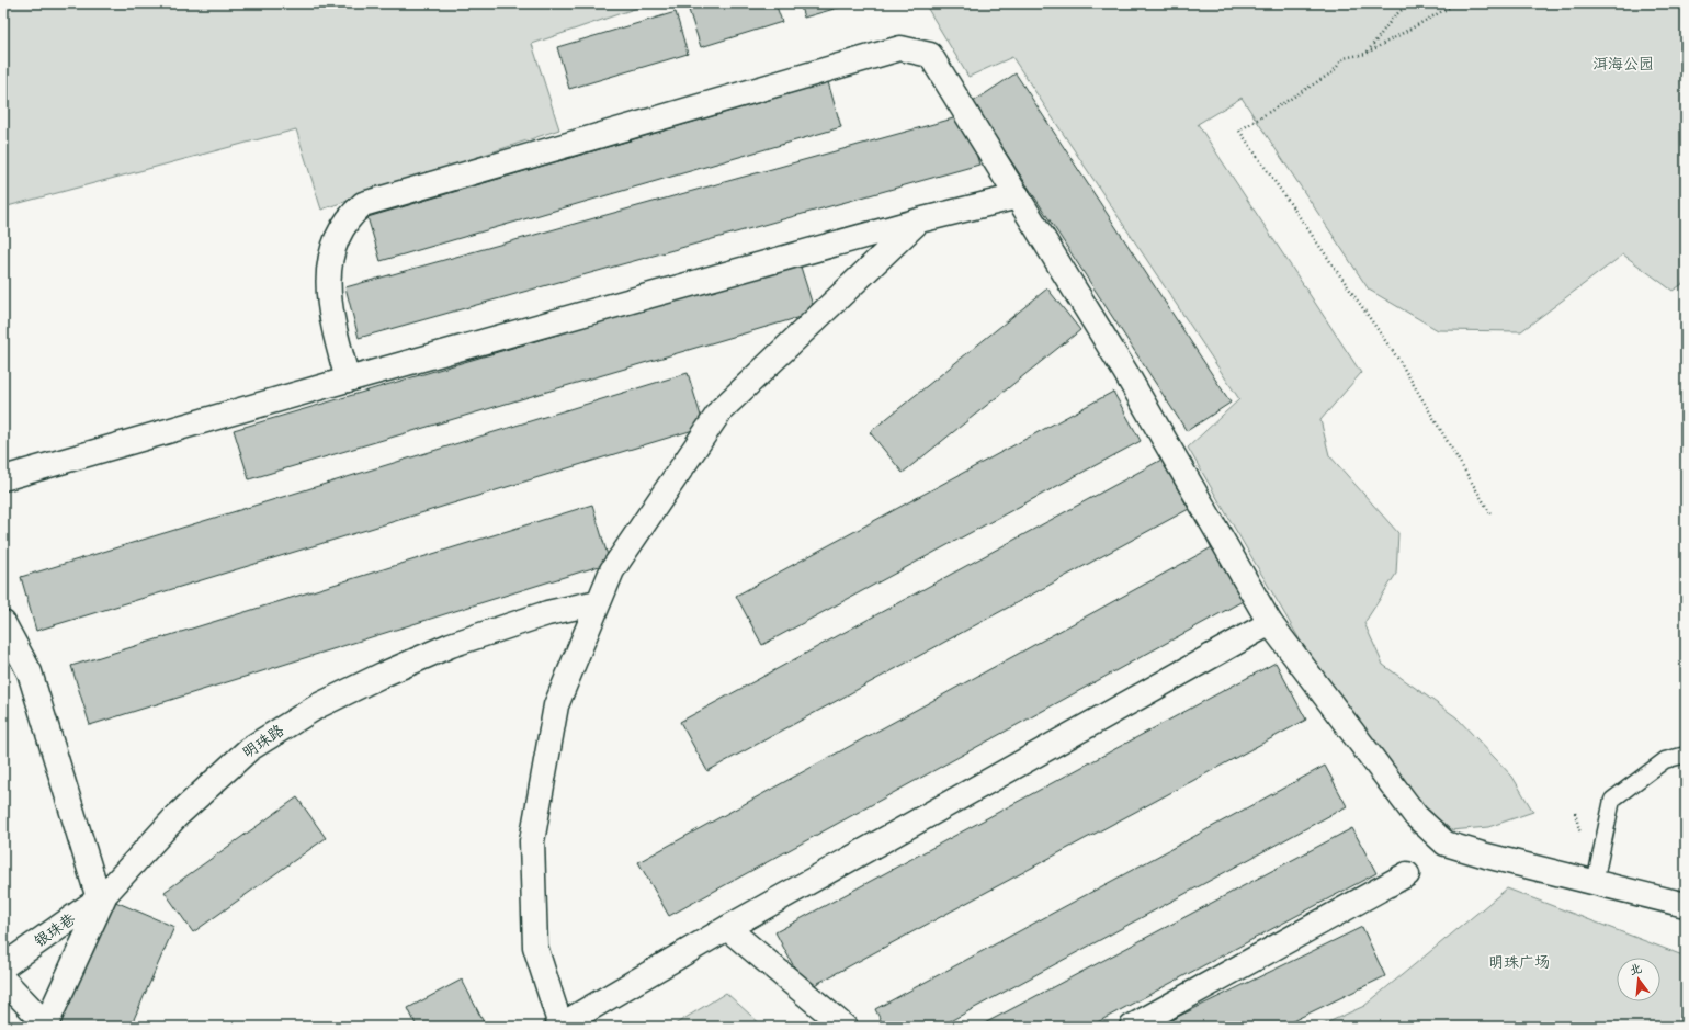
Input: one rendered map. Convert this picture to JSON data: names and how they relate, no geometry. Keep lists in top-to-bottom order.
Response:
{
  "streets": {
    "street": ["明珠路", "银珠巷"]
  },
  "crossings": [
    ["明珠路", "银珠巷"]
  ],
  "parks": ["洱海公园", "明珠广场"],
  "north": "top"
}
